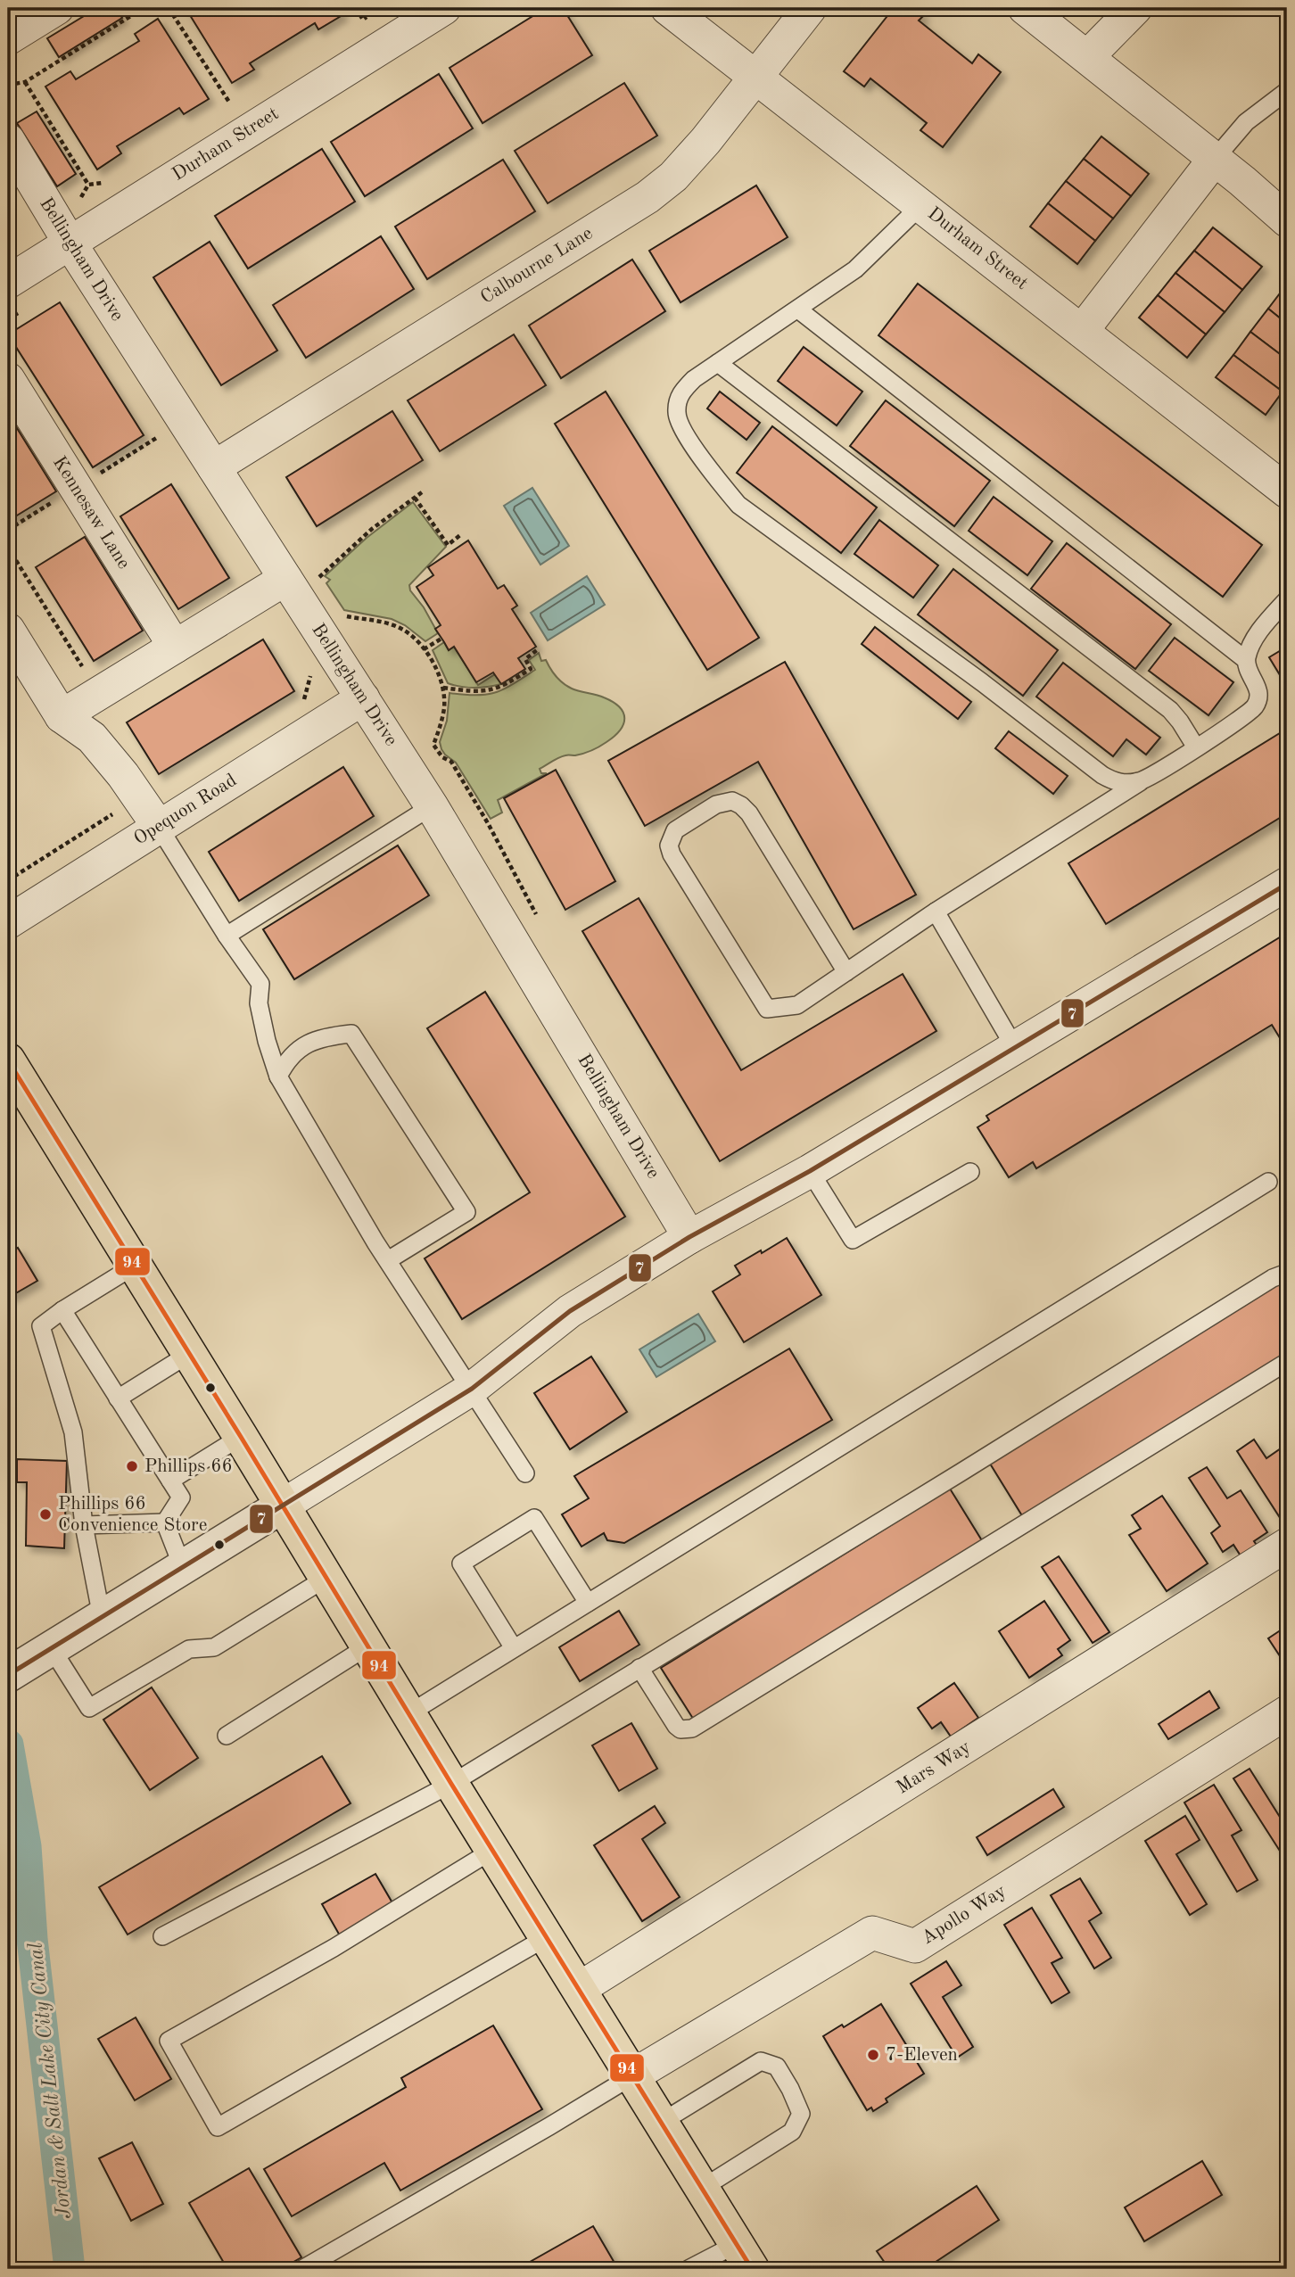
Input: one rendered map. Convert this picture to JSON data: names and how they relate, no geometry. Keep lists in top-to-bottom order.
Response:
{
  "streets": {
    "street": [
      "Durham Street",
      "Bellingham Drive",
      "Calbourne Lane",
      "Kennesaw Lane",
      "Opequon Road",
      "Mars Way",
      "Apollo Way"
    ]
  },
  "crossings": [
    ["Durham Street", "Bellingham Drive"],
    ["Durham Street", "Calbourne Lane"],
    ["Bellingham Drive", "Calbourne Lane"],
    ["Bellingham Drive", "Opequon Road"]
  ],
  "water": ["Jordan & Salt Lake City Canal"],
  "places": ["Phillips 66", "Phillips 66 Convenience Store", "7-Eleven"],
  "lines": ["transit line 7", "transit line 94"]
}
